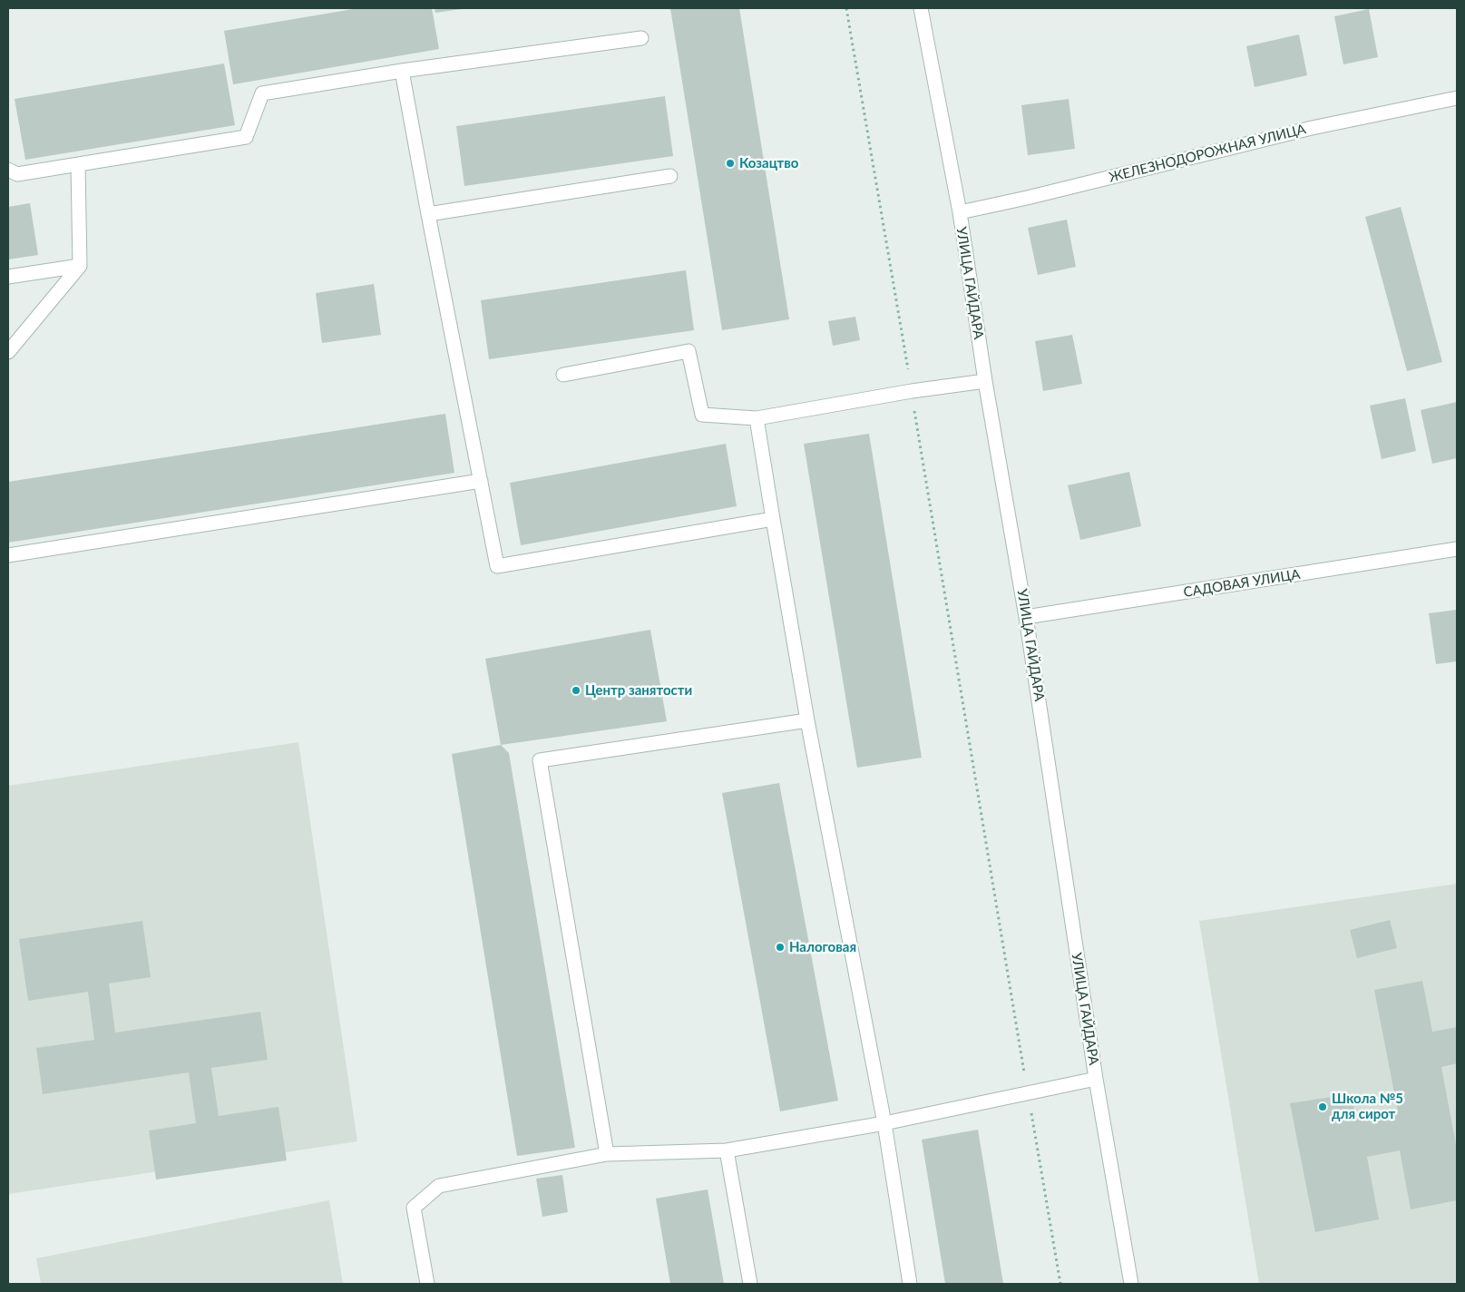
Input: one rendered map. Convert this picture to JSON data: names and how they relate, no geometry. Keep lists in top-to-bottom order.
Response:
{
  "streets": {
    "street": ["ЖЕЛЕЗНОДОРОЖНАЯ УЛИЦА", "УЛИЦА ГАЙДАРА", "САДОВАЯ УЛИЦА"]
  },
  "crossings": [
    ["ЖЕЛЕЗНОДОРОЖНАЯ УЛИЦА", "УЛИЦА ГАЙДАРА"],
    ["УЛИЦА ГАЙДАРА", "САДОВАЯ УЛИЦА"]
  ],
  "places": [
    "Козацтво",
    "Центр занятости",
    "Налоговая",
    "Школа №5 для сирот"
  ]
}
